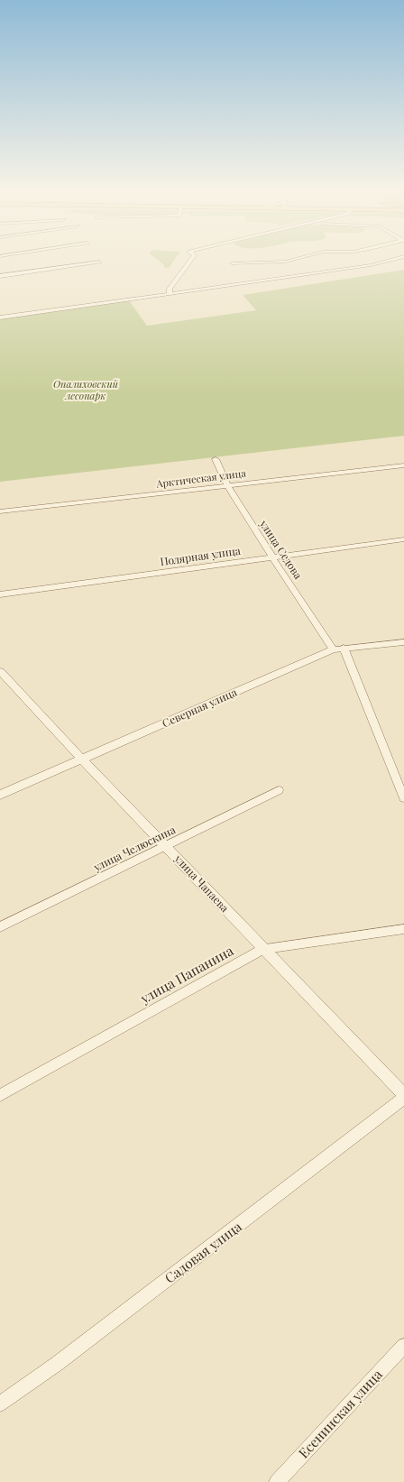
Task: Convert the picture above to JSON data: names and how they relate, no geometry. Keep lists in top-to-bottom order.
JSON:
{
  "streets": {
    "street": [
      "Арктическая улица",
      "улица Седова",
      "Полярная улица",
      "Северная улица",
      "улица Челюскина",
      "улица Чапаева",
      "улица Папанина",
      "Садовая улица",
      "Есенинская улица"
    ]
  },
  "crossings": [
    ["Арктическая улица", "улица Седова"],
    ["улица Седова", "Полярная улица"],
    ["улица Седова", "Северная улица"],
    ["Северная улица", "улица Чапаева"],
    ["улица Челюскина", "улица Чапаева"],
    ["улица Чапаева", "улица Папанина"],
    ["улица Чапаева", "Садовая улица"]
  ],
  "parks": ["Опалиховский лесопарк"]
}
